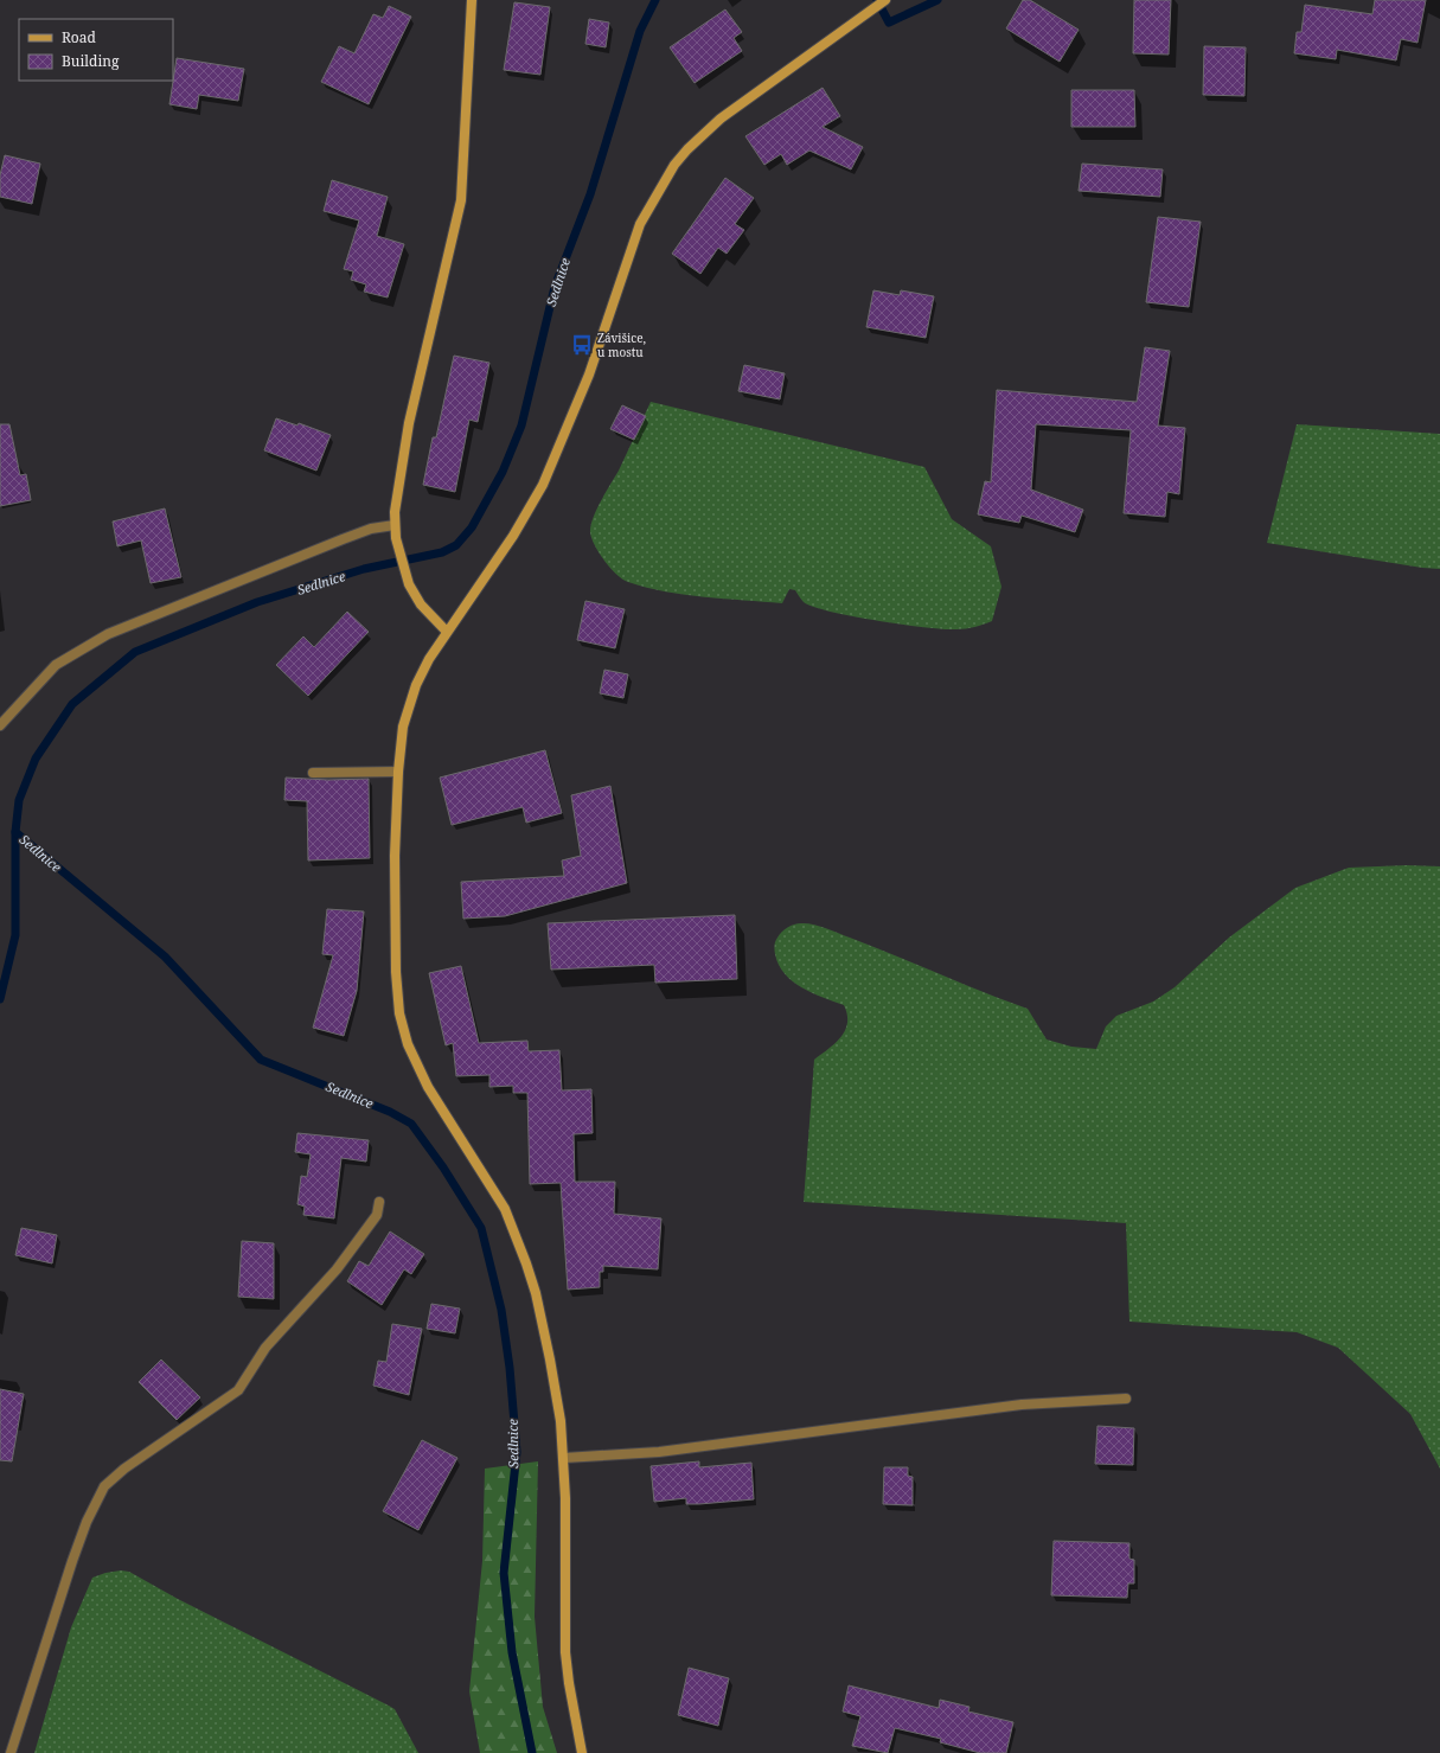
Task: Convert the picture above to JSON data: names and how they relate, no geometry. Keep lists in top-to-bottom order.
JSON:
{
  "water": ["Sedlnice"],
  "places": {
    "bus stop": ["Závišice, u mostu"]
  },
  "legend": ["Road", "Building"]
}
